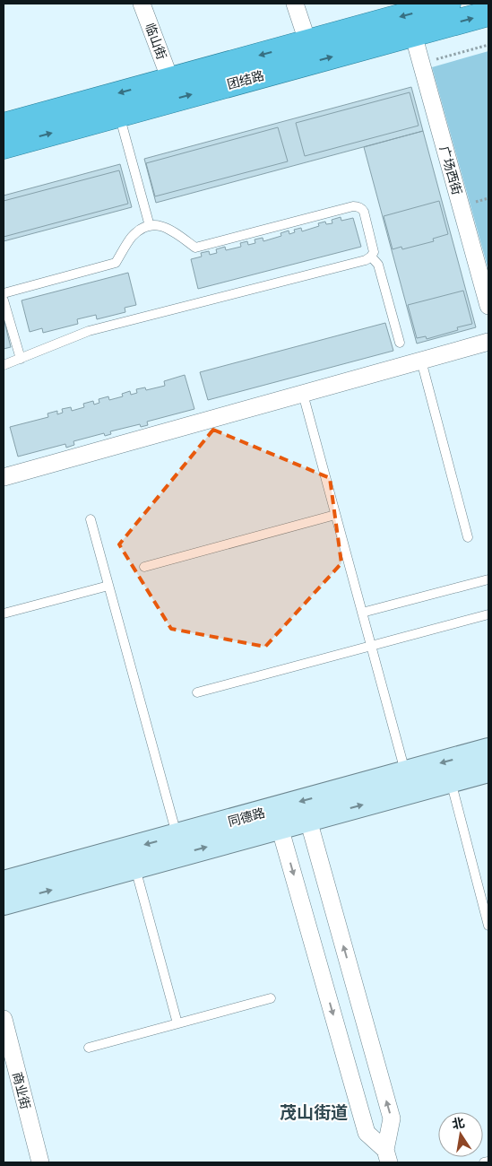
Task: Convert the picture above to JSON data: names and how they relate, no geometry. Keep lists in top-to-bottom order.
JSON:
{
  "streets": {
    "highway": ["团结路"],
    "main road": ["同德路"],
    "street": ["临山街", "广场西街", "商业街"]
  },
  "crossings": [
    ["临山街", "团结路"],
    ["团结路", "广场西街"]
  ],
  "districts": ["茂山街道"],
  "north": "top"
}
